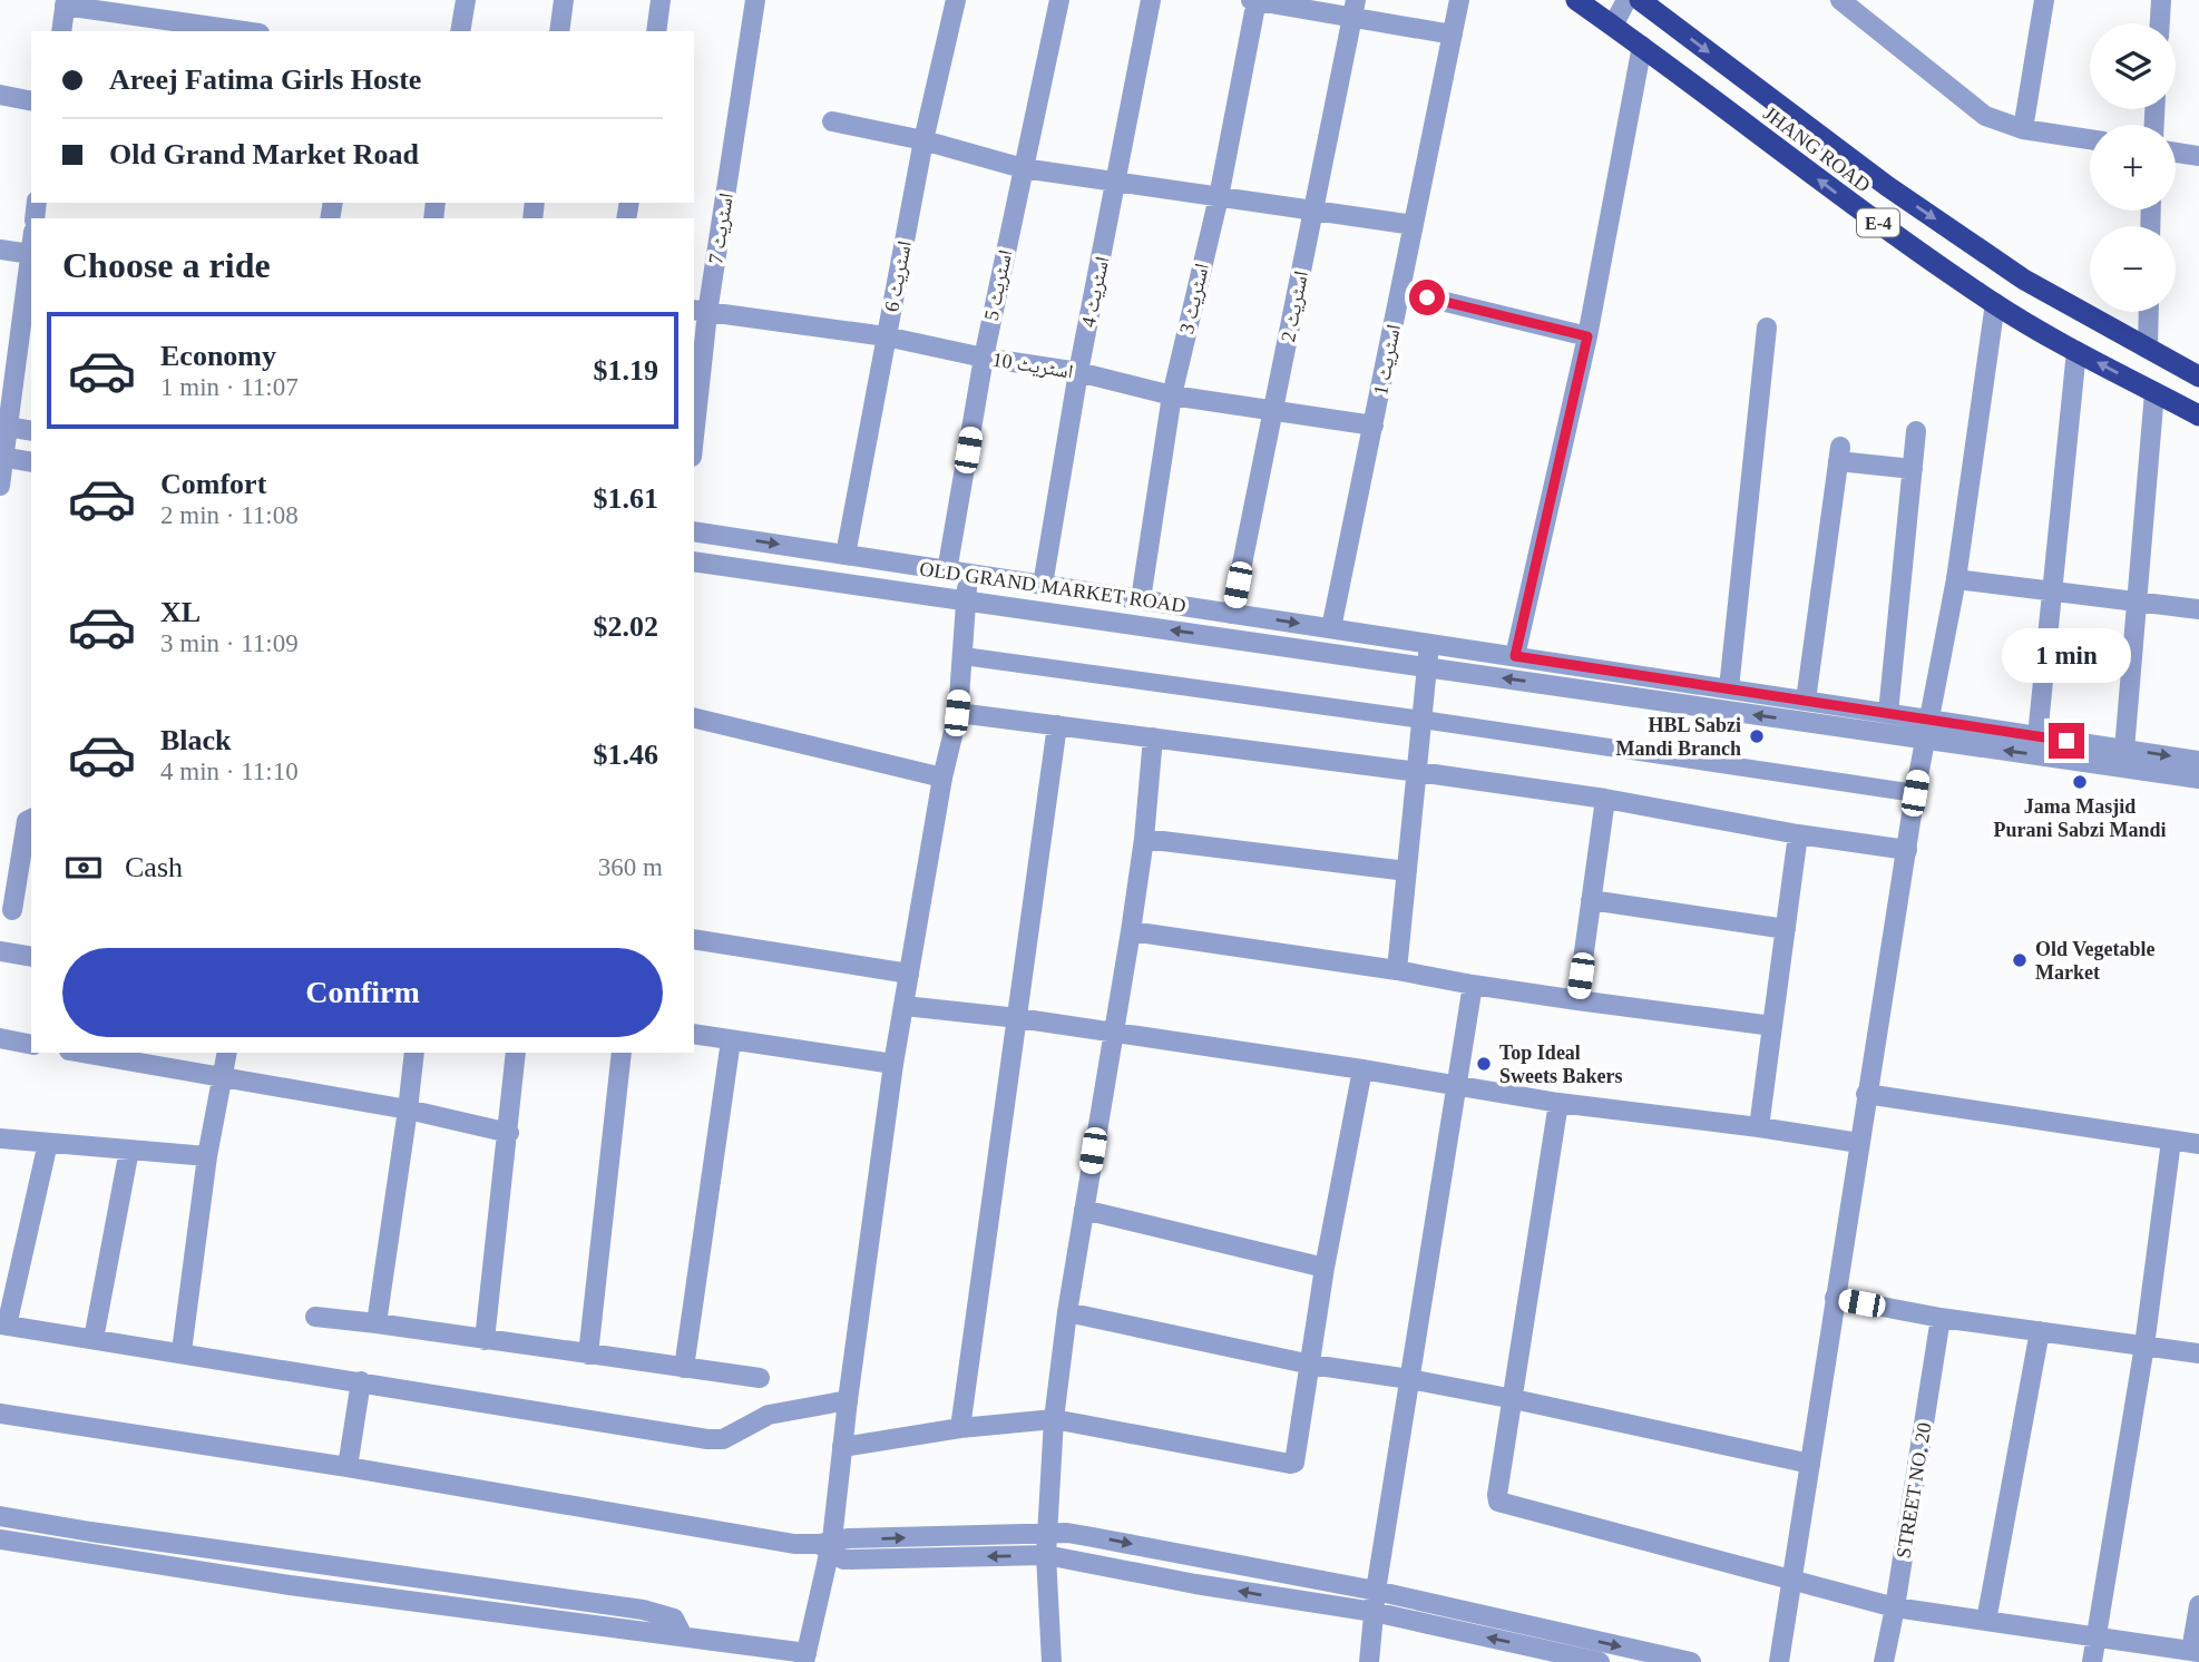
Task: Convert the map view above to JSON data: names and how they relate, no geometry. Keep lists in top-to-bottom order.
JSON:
{
  "streets": {
    "highway": ["JHANG ROAD", "E-4"],
    "street": [
      "اسٹریٹ 7",
      "اسٹریٹ 6",
      "اسٹریٹ 5",
      "اسٹریٹ 4",
      "اسٹریٹ 3",
      "اسٹریٹ 2",
      "اسٹریٹ 1",
      "اسٹریٹ 10",
      "OLD GRAND MARKET ROAD",
      "STREET NO. 20"
    ]
  },
  "crossings": [
    ["اسٹریٹ 7", "اسٹریٹ 10"],
    ["اسٹریٹ 6", "اسٹریٹ 10"],
    ["اسٹریٹ 6", "OLD GRAND MARKET ROAD"],
    ["اسٹریٹ 5", "اسٹریٹ 10"],
    ["اسٹریٹ 5", "OLD GRAND MARKET ROAD"],
    ["اسٹریٹ 4", "اسٹریٹ 10"],
    ["اسٹریٹ 4", "OLD GRAND MARKET ROAD"],
    ["اسٹریٹ 3", "اسٹریٹ 10"],
    ["اسٹریٹ 3", "OLD GRAND MARKET ROAD"],
    ["اسٹریٹ 2", "اسٹریٹ 10"],
    ["اسٹریٹ 2", "OLD GRAND MARKET ROAD"],
    ["اسٹریٹ 1", "اسٹریٹ 10"],
    ["اسٹریٹ 1", "OLD GRAND MARKET ROAD"]
  ],
  "places": [
    "HBL Sabzi Mandi Branch",
    "Jama Masjid Purani Sabzi Mandi",
    "Old Vegetable Market",
    "Top Ideal Sweets Bakers"
  ],
  "page": {
    "map_buttons": ["+", "−"],
    "banner": ["Areej Fatima Girls Hoste", "Old Grand Market Road"],
    "heading": "Choose a ride",
    "list": [
      {
        "name": "Economy",
        "note": "1 min · 11:07",
        "value": "$1.19"
      },
      {
        "name": "Comfort",
        "note": "2 min · 11:08",
        "value": "$1.61"
      },
      {
        "name": "XL",
        "note": "3 min · 11:09",
        "value": "$2.02"
      },
      {
        "name": "Black",
        "note": "4 min · 11:10",
        "value": "$1.46"
      }
    ],
    "bubble": "1 min",
    "pay": ["Cash", "360 m"],
    "buttons": "Confirm"
  }
}
